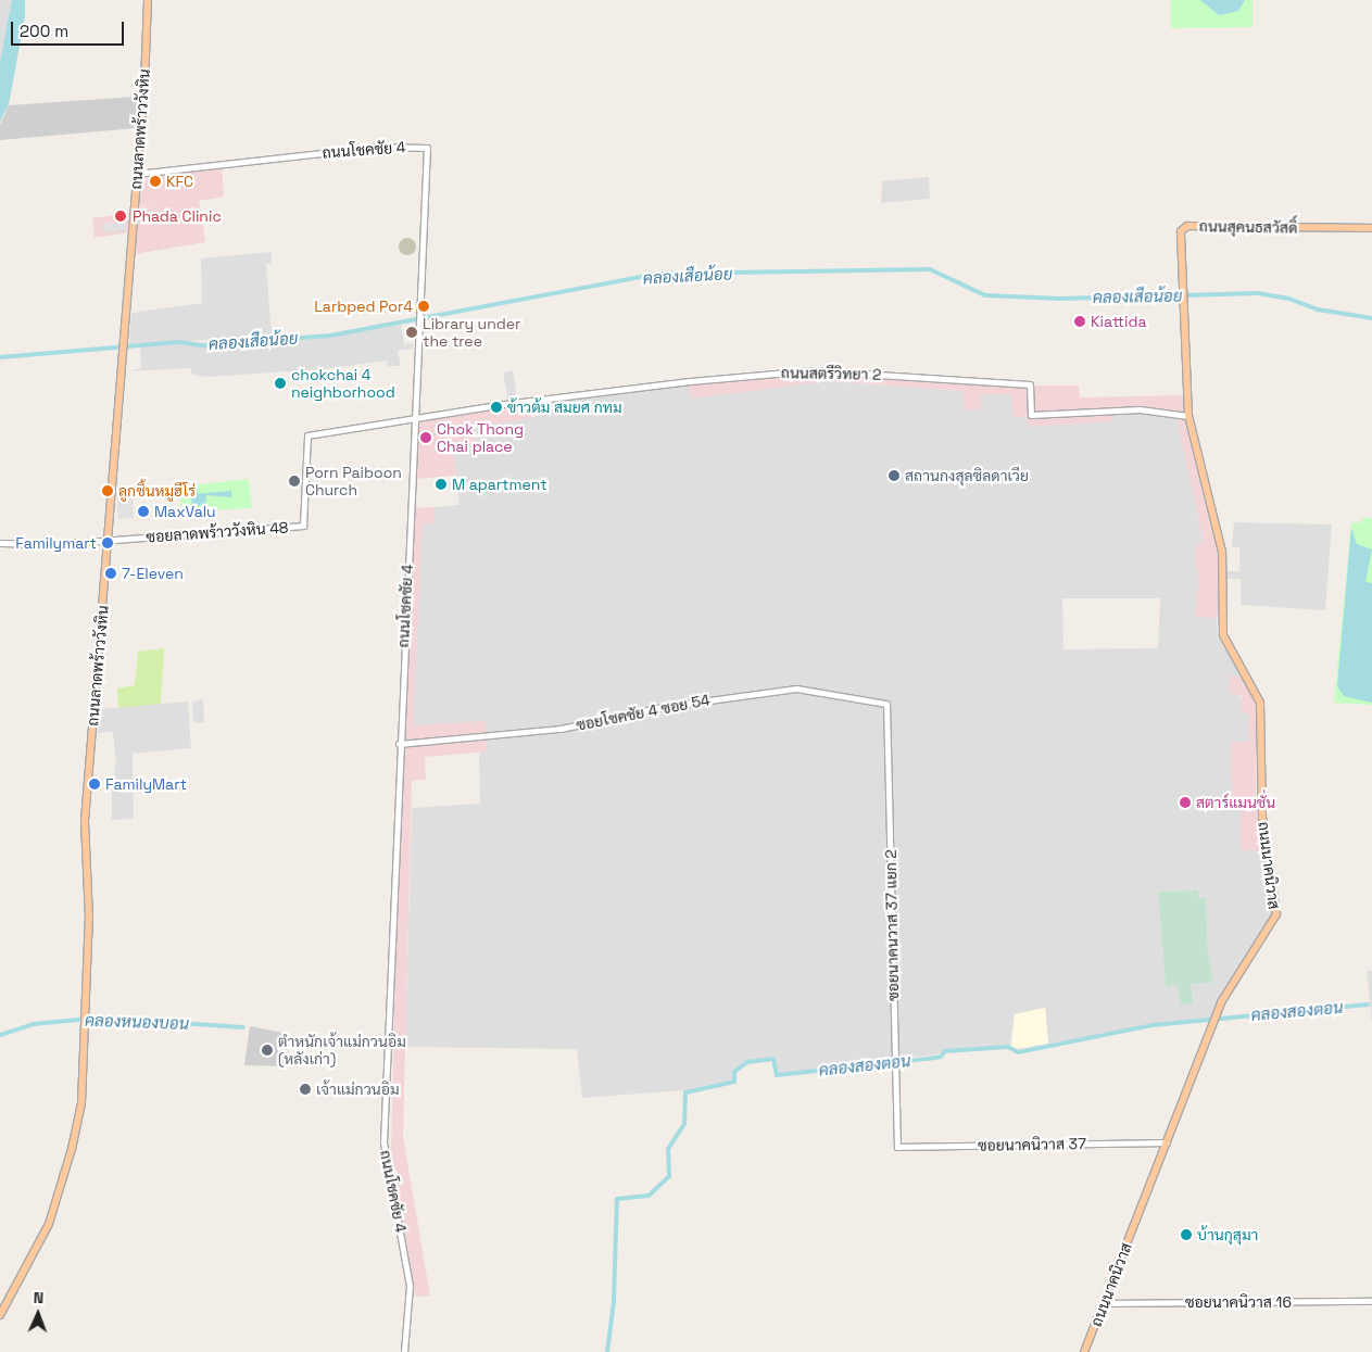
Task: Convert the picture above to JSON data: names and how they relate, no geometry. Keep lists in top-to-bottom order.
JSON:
{
  "streets": {
    "main road": ["ถนนลาดพร้าววังหิน", "ถนนสุคนธสวัสดิ์", "ถนนนาคนิวาส"],
    "street": [
      "ถนนโชคชัย 4",
      "ถนนสตรีวิทยา 2",
      "ซอยลาดพร้าววังหิน 48",
      "ซอยโชคชัย 4 ซอย 54",
      "ซอยนาคนวาส 37 แยก 2",
      "ซอยนาคนิวาส 37",
      "ซอยนาคนิวาส 16"
    ]
  },
  "crossings": [
    ["ถนนลาดพร้าววังหิน", "ถนนโชคชัย 4"],
    ["ถนนลาดพร้าววังหิน", "ซอยลาดพร้าววังหิน 48"],
    ["ถนนโชคชัย 4", "ถนนสตรีวิทยา 2"],
    ["ถนนโชคชัย 4", "ซอยลาดพร้าววังหิน 48"],
    ["ถนนโชคชัย 4", "ซอยโชคชัย 4 ซอย 54"],
    ["ถนนสุคนธสวัสดิ์", "ถนนสตรีวิทยา 2"],
    ["ถนนสุคนธสวัสดิ์", "ถนนนาคนิวาส"],
    ["ถนนสตรีวิทยา 2", "ซอยลาดพร้าววังหิน 48"],
    ["ถนนสตรีวิทยา 2", "ถนนนาคนิวาส"],
    ["ซอยโชคชัย 4 ซอย 54", "ซอยนาคนวาส 37 แยก 2"],
    ["ถนนนาคนิวาส", "ซอยนาคนิวาส 37"],
    ["ถนนนาคนิวาส", "ซอยนาคนิวาส 16"],
    ["ซอยนาคนวาส 37 แยก 2", "ซอยนาคนิวาส 37"]
  ],
  "water": ["คลองเสือน้อย", "คลองสองตอน", "คลองหนองบอน"],
  "places": [
    "KFC",
    "Phada Clinic",
    "Larbped Por4",
    "Kiattida",
    "Library under the tree",
    "chokchai 4 neighborhood",
    "ข้าวต้ม สมยศ กทม",
    "Chok Thong Chai place",
    "สถานกงสุลซิลดาเวีย",
    "Porn Paiboon Church",
    "M apartment",
    "ลูกชิ้นหมูฮีโร่",
    "MaxValu",
    "Familymart",
    "7-Eleven",
    "FamilyMart",
    "สตาร์แมนชั่น",
    "ตำหนักเจ้าแม่กวนอิม (หลังเก่า)",
    "เจ้าแม่กวนอิม",
    "บ้านกุสุมา"
  ],
  "scale_bar": "200 m",
  "north": "top"
}
